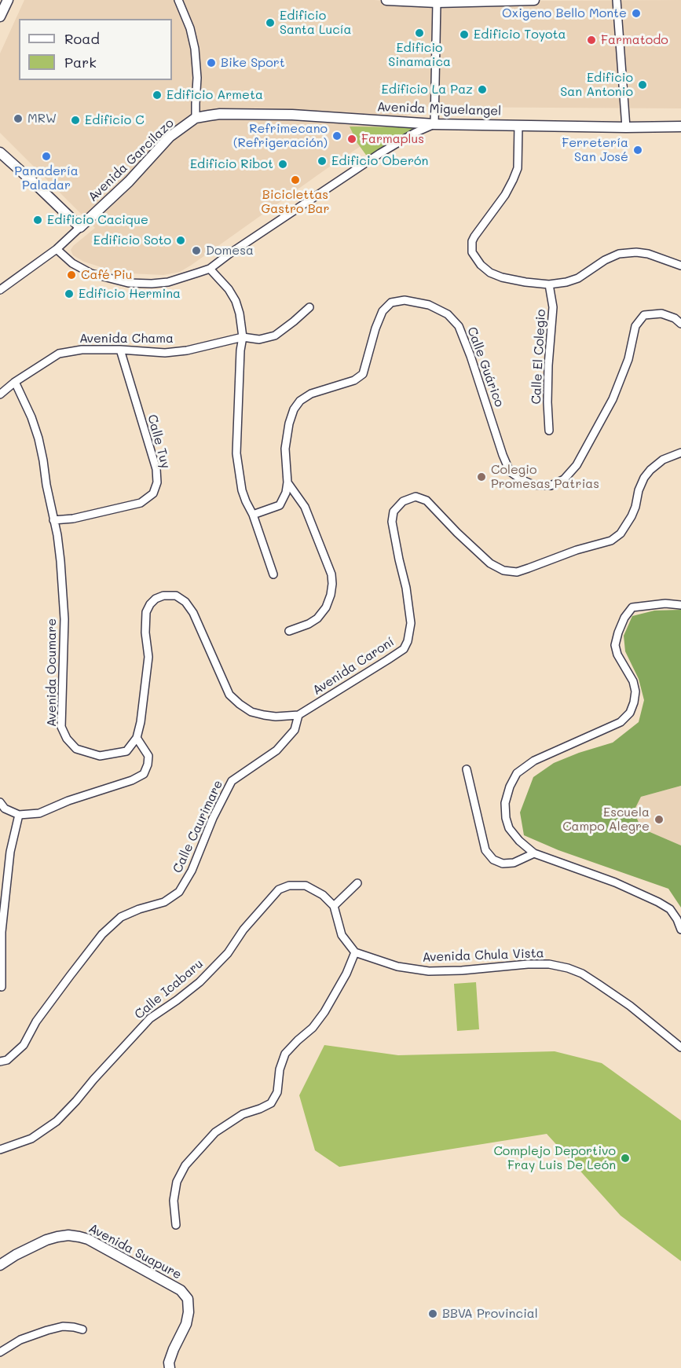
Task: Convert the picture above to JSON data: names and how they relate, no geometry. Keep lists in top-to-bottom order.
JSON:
{
  "streets": {
    "street": [
      "Avenida Miguelangel",
      "Avenida Garcilazo",
      "Avenida Chama",
      "Calle El Colegio",
      "Calle Guárico",
      "Calle Tuy",
      "Avenida Caroní",
      "Avenida Ocumare",
      "Calle Caurimare",
      "Avenida Chula Vista",
      "Calle Icabaru",
      "Avenida Suapure"
    ]
  },
  "crossings": [
    ["Avenida Miguelangel", "Avenida Garcilazo"],
    ["Avenida Chama", "Calle Tuy"],
    ["Avenida Chama", "Avenida Ocumare"],
    ["Calle Tuy", "Avenida Ocumare"],
    ["Avenida Caroní", "Avenida Ocumare"],
    ["Avenida Caroní", "Calle Caurimare"]
  ],
  "places": [
    "Oxigeno Bello Monte",
    "Edificio Santa Lucía",
    "Edificio Sinamaica",
    "Edificio Toyota",
    "Farmatodo",
    "Bike Sport",
    "Edificio San Antonio",
    "Edificio La Paz",
    "Edificio Armeta",
    "MRW",
    "Edificio C",
    "Refrimecano (Refrigeración)",
    "Farmaplus",
    "Ferretería San José",
    "Panadería Paladar",
    "Edificio Oberón",
    "Edificio Ribot",
    "Biciclettas Gastro Bar",
    "Edificio Cacique",
    "Edificio Soto",
    "Domesa",
    "Café Piu",
    "Edificio Hermina",
    "Colegio Promesas Patrias",
    "Escuela Campo Alegre",
    "Complejo Deportivo Fray Luis De León",
    "BBVA Provincial"
  ],
  "legend": ["Road", "Park"]
}
